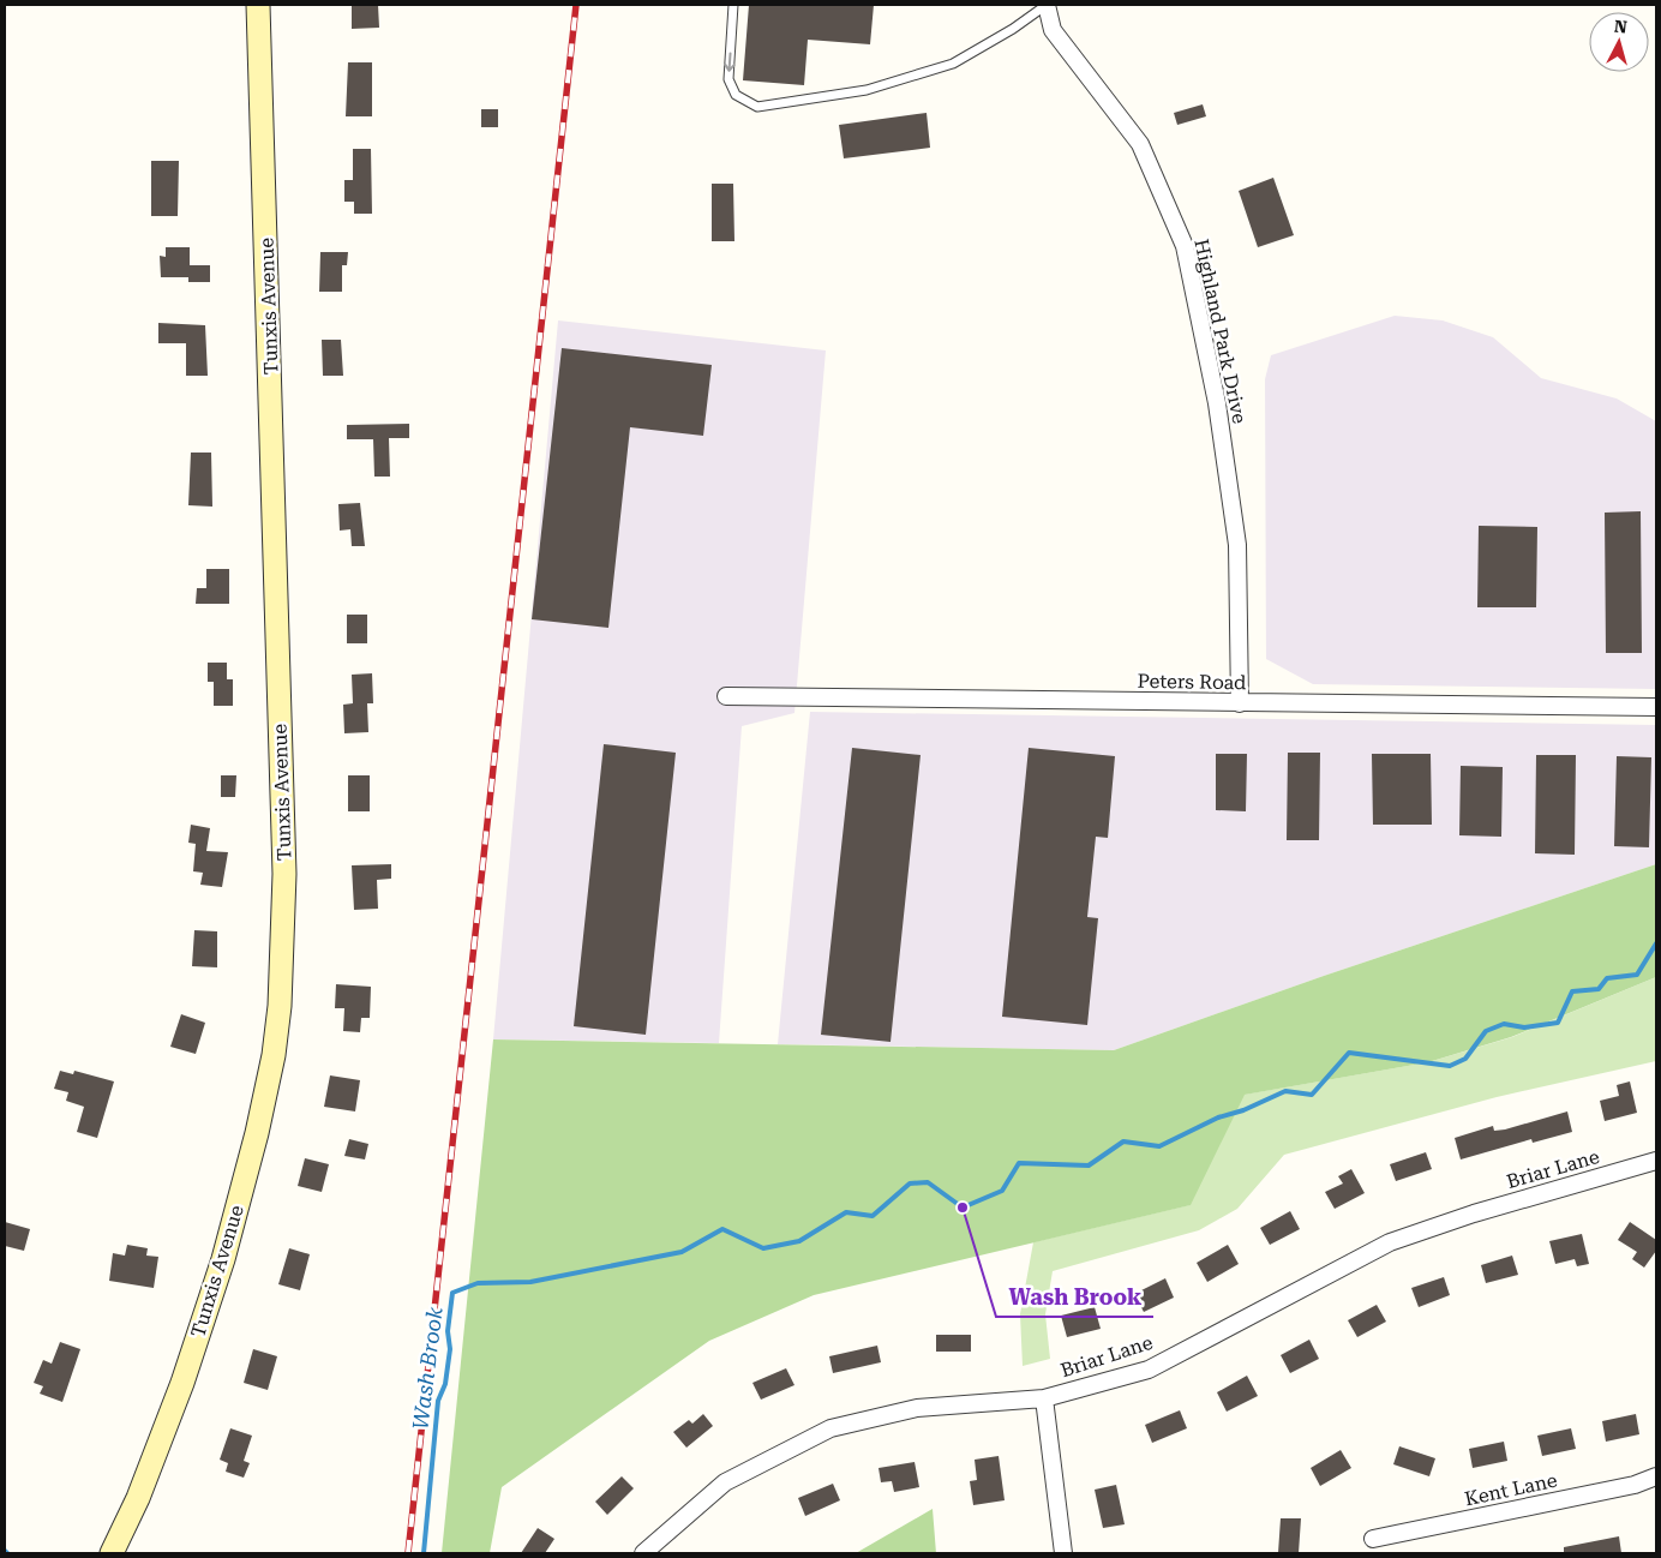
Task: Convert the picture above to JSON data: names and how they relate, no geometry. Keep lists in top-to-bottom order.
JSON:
{
  "streets": {
    "main road": ["Tunxis Avenue"],
    "street": [
      "Highland Park Drive",
      "Peters Road",
      "Briar Lane",
      "Kent Lane"
    ]
  },
  "crossings": [
    ["Highland Park Drive", "Peters Road"]
  ],
  "water": ["Wash Brook"],
  "places": ["Wash Brook"],
  "north": "top"
}
